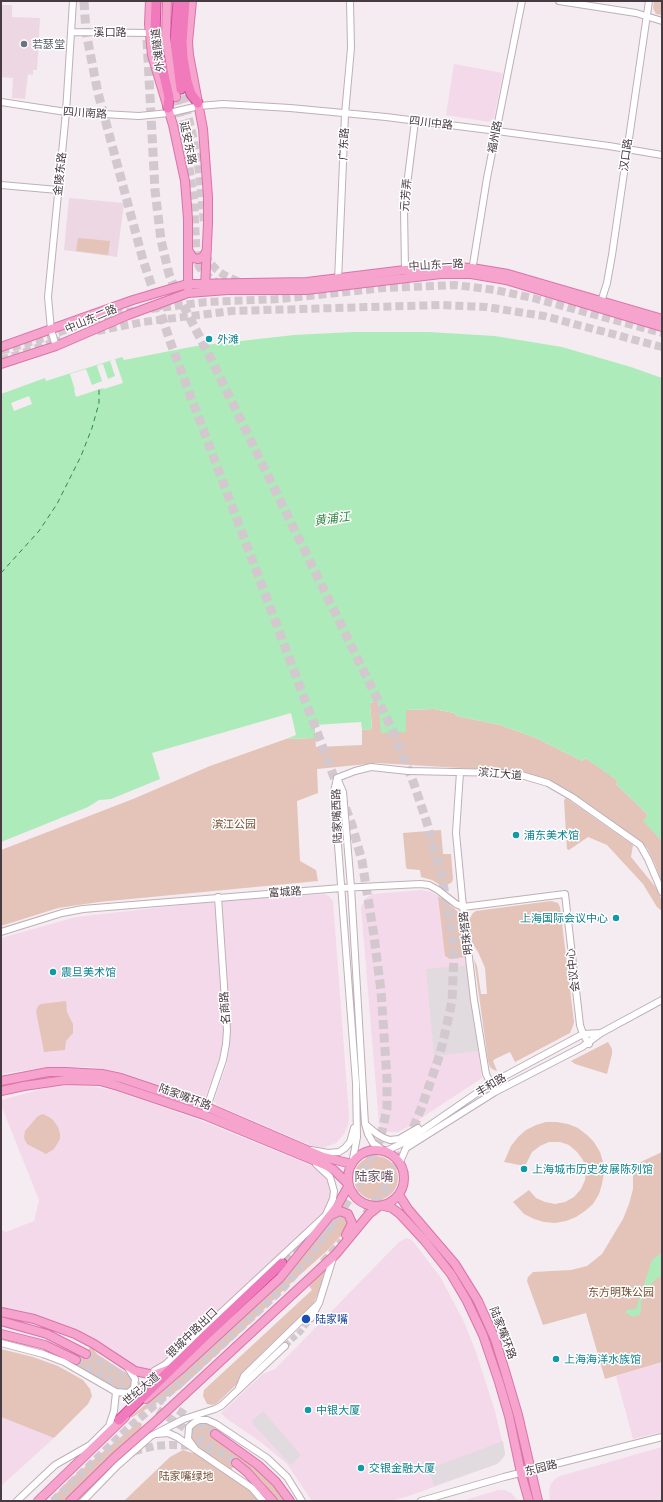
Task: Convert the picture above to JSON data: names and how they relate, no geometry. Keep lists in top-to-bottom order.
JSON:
{
  "streets": {
    "highway": ["银城中路出口"],
    "main road": [
      "外滩隧道",
      "延安东路",
      "中山东一路",
      "中山东二路",
      "陆家嘴环路",
      "世纪大道"
    ],
    "street": [
      "溪口路",
      "四川南路",
      "四川中路",
      "福州路",
      "广东路",
      "汉口路",
      "金陵东路",
      "元芳弄",
      "滨江大道",
      "陆家嘴西路",
      "富城路",
      "明珠塔路",
      "会议中心",
      "名商路",
      "丰和路",
      "东园路"
    ]
  },
  "crossings": [
    ["溪口路", "金陵东路"],
    ["四川南路", "四川中路"],
    ["四川南路", "延安东路"],
    ["四川南路", "金陵东路"],
    ["四川中路", "福州路"],
    ["四川中路", "延安东路"],
    ["四川中路", "广东路"],
    ["四川中路", "汉口路"],
    ["四川中路", "元芳弄"],
    ["福州路", "中山东一路"],
    ["延安东路", "中山东一路"],
    ["延安东路", "中山东二路"],
    ["广东路", "中山东一路"],
    ["汉口路", "中山东一路"],
    ["金陵东路", "中山东二路"],
    ["元芳弄", "中山东一路"],
    ["中山东一路", "中山东二路"],
    ["滨江大道", "陆家嘴西路"],
    ["滨江大道", "明珠塔路"],
    ["陆家嘴西路", "富城路"],
    ["陆家嘴西路", "丰和路"],
    ["陆家嘴西路", "陆家嘴环路"],
    ["陆家嘴西路", "世纪大道"],
    ["富城路", "明珠塔路"],
    ["富城路", "会议中心"],
    ["富城路", "名商路"],
    ["明珠塔路", "会议中心"],
    ["明珠塔路", "丰和路"],
    ["会议中心", "丰和路"],
    ["名商路", "陆家嘴环路"],
    ["丰和路", "陆家嘴环路"],
    ["丰和路", "世纪大道"],
    ["陆家嘴环路", "世纪大道"],
    ["陆家嘴环路", "东园路"],
    ["银城中路出口", "世纪大道"]
  ],
  "districts": ["陆家嘴"],
  "water": ["黄浦江"],
  "parks": ["滨江公园", "东方明珠公园", "陆家嘴绿地"],
  "places": [
    "若瑟堂",
    "外滩",
    "浦东美术馆",
    "上海国际会议中心",
    "震旦美术馆",
    "上海城市历史发展陈列馆",
    "陆家嘴",
    "上海海洋水族馆",
    "中银大厦",
    "交银金融大厦"
  ]
}
